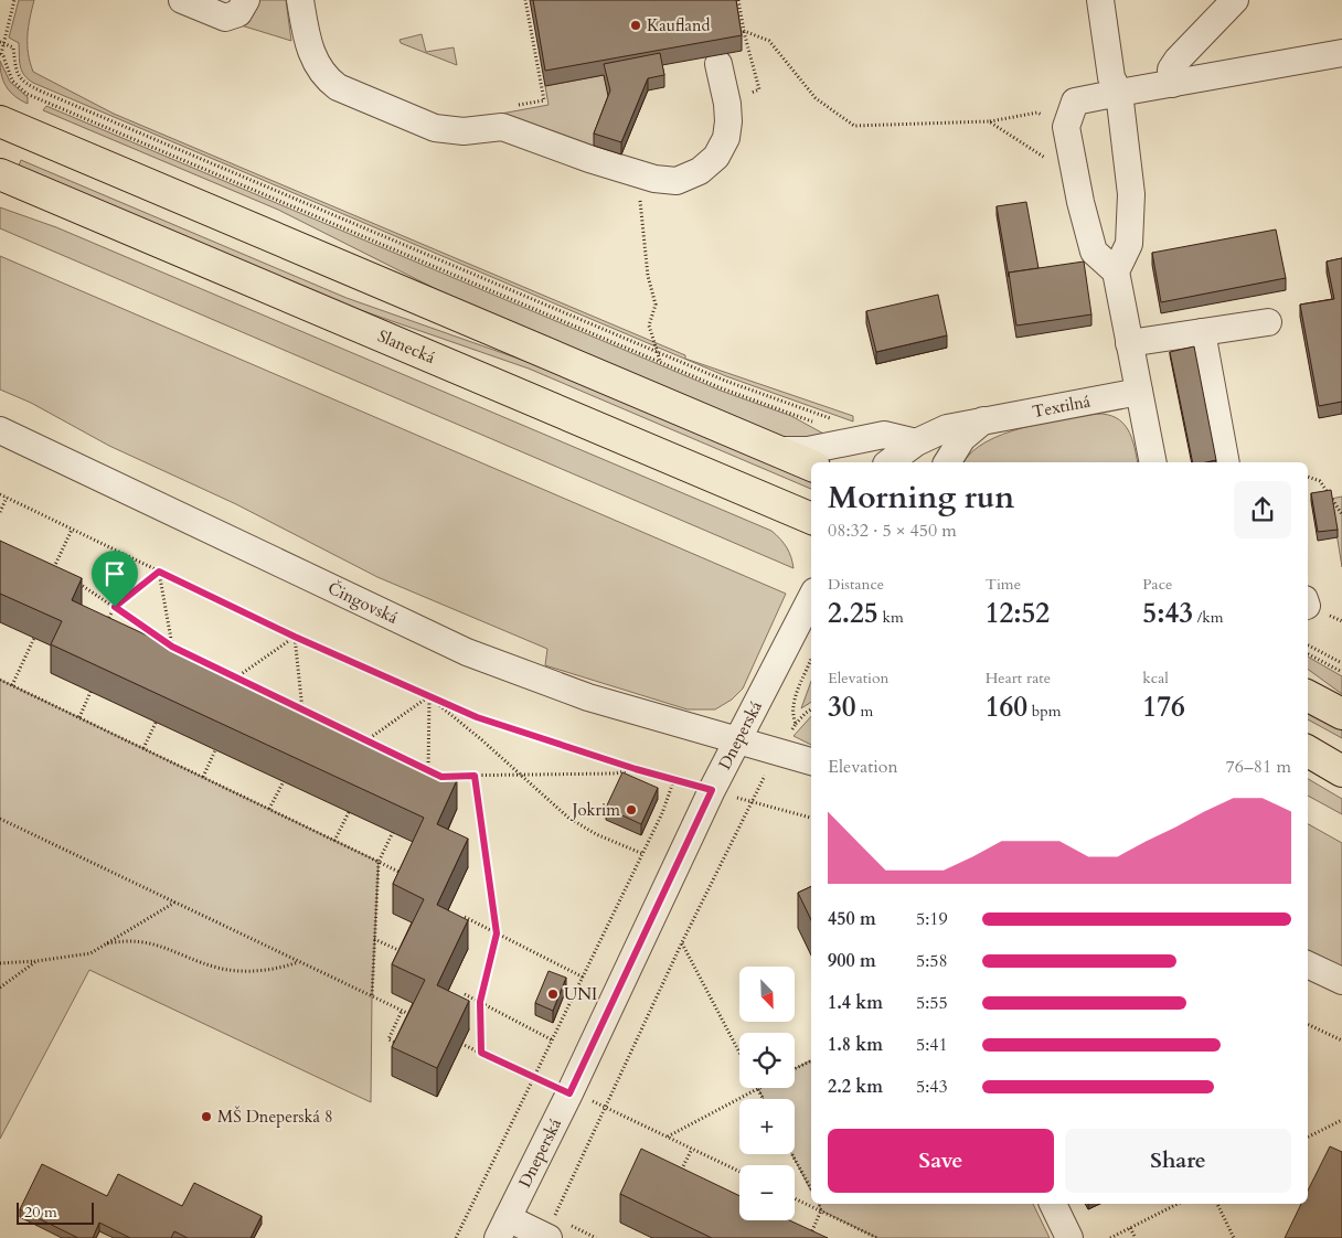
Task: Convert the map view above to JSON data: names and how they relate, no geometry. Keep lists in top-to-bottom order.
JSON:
{
  "streets": {
    "main road": ["Slanecká"],
    "street": ["Textilná", "Čingovská", "Dneperská"]
  },
  "crossings": [
    ["Čingovská", "Dneperská"]
  ],
  "places": [
    "Kaufland",
    "Jokrim",
    "UNI",
    "MŠ Dneperská 8"
  ],
  "scale_bar": "20 m",
  "north": "bottom right",
  "page": {
    "heading": ["Morning run", "08:32 · 5 × 450 m"],
    "stats": [
      ["Distance", "2.25 km"],
      ["Time", "12:52"],
      ["Pace", "5:43 /km"],
      ["Elevation", "30 m"],
      ["Heart rate", "160 bpm"],
      ["kcal", "176"]
    ],
    "chart": ["Elevation", "76–81 m"],
    "list": [
      {
        "name": "450 m",
        "note": "5:19"
      },
      {
        "name": "900 m",
        "note": "5:58"
      },
      {
        "name": "1.4 km",
        "note": "5:55"
      },
      {
        "name": "1.8 km",
        "note": "5:41"
      },
      {
        "name": "2.2 km",
        "note": "5:43"
      }
    ],
    "map_buttons": ["+", "−"],
    "buttons": ["Save", "Share"],
    "scale": "20 m"
  }
}
